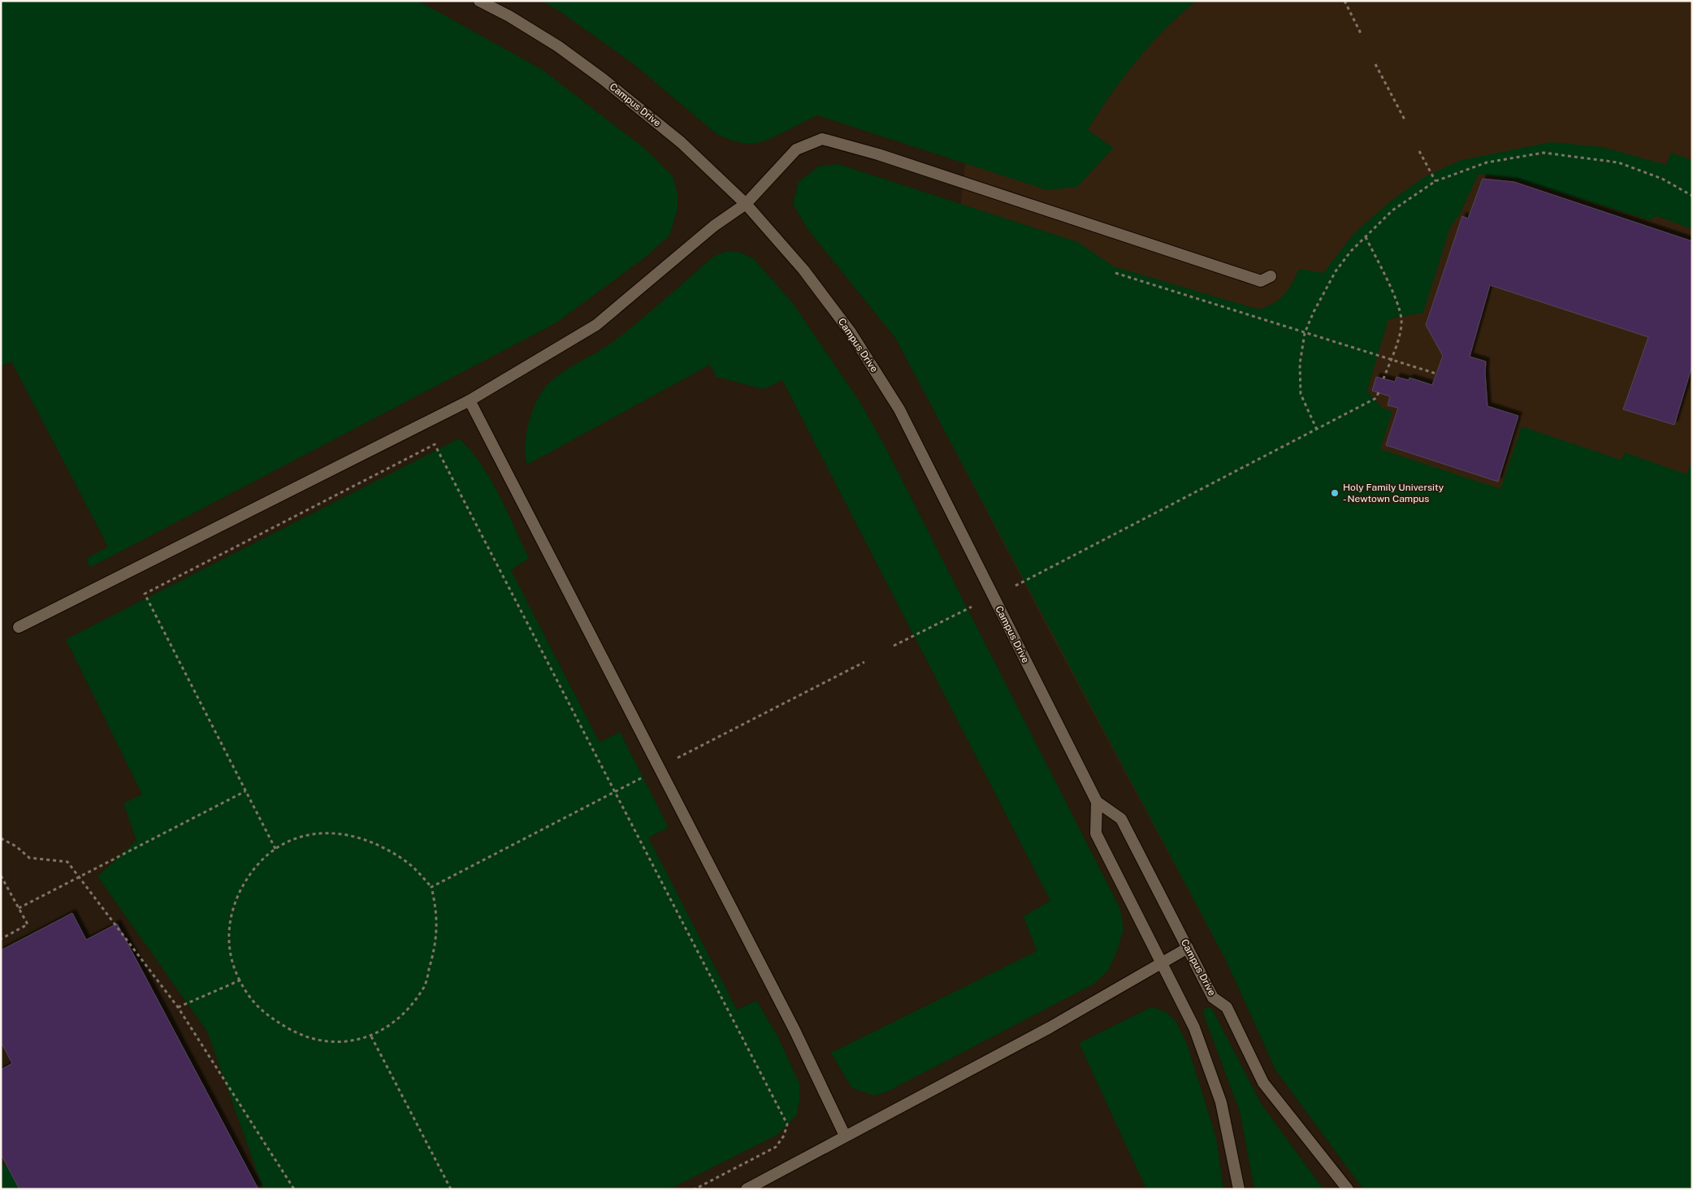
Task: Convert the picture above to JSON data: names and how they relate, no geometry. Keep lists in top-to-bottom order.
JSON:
{
  "streets": {
    "street": ["Campus Drive"]
  },
  "places": ["Holy Family University - Newtown Campus"]
}
